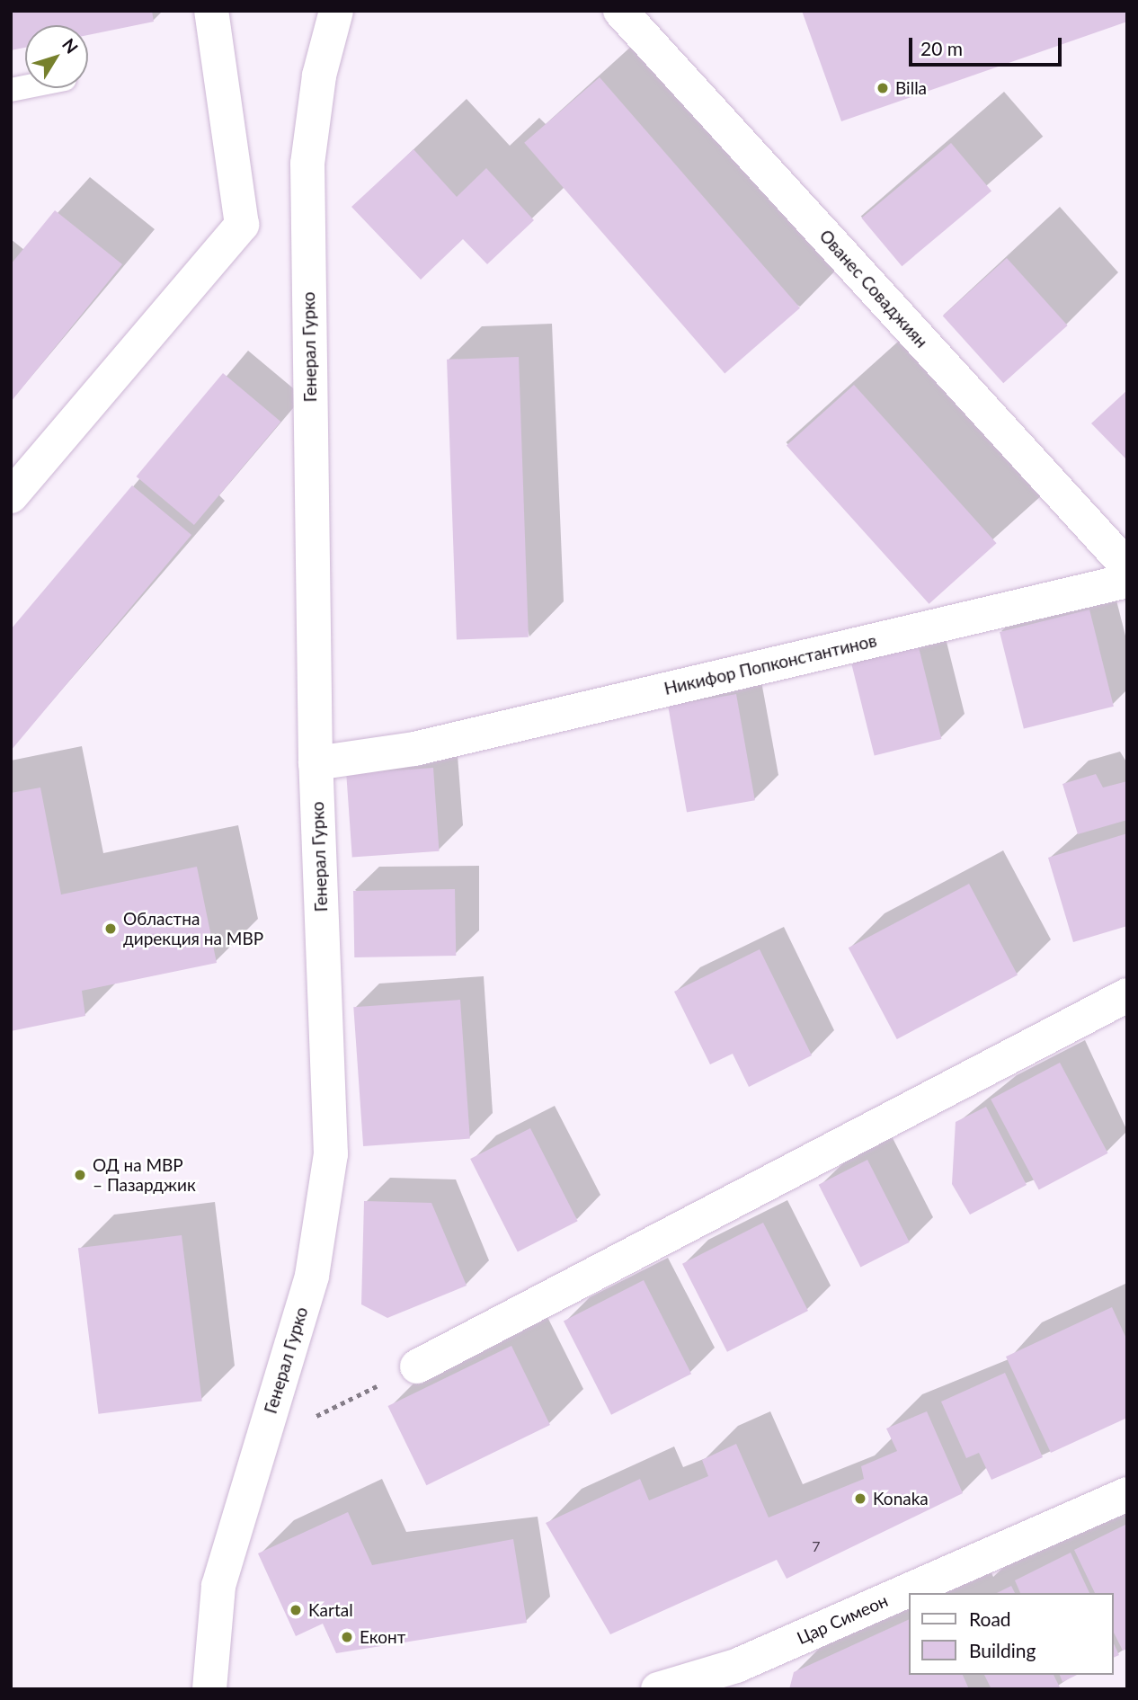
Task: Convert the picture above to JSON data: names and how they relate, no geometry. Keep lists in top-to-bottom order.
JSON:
{
  "streets": {
    "street": [
      "Ованес Соваджиян",
      "Генерал Гурко",
      "Никифор Попконстантинов",
      "Цар Симеон"
    ]
  },
  "crossings": [
    ["Генерал Гурко", "Никифор Попконстантинов"]
  ],
  "places": [
    "Billa",
    "Областна дирекция на МВР",
    "ОД на МВР – Пазарджик",
    "Konaka",
    "Kartal",
    "Еконт"
  ],
  "house_numbers": ["7"],
  "legend": ["Road", "Building"],
  "scale_bar": "20 m",
  "north": "top right"
}
